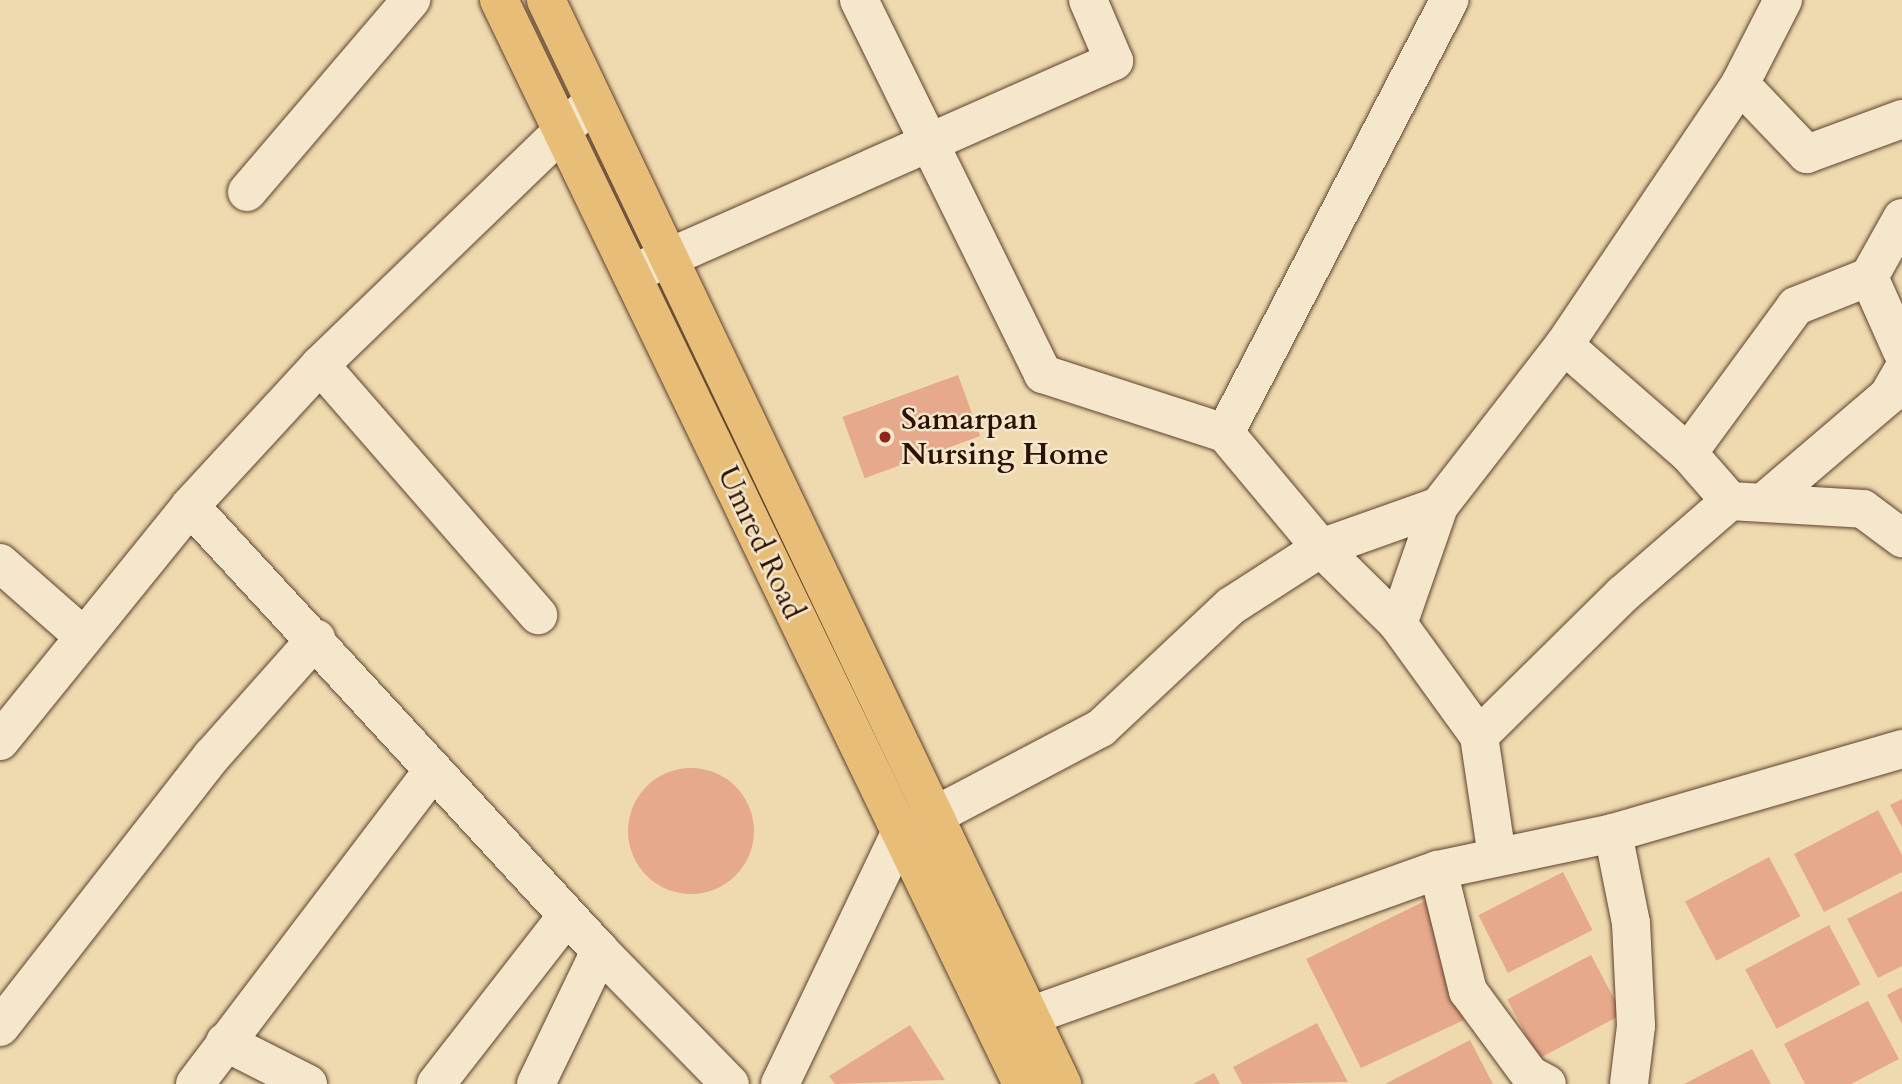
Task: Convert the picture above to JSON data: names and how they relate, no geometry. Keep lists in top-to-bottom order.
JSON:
{
  "streets": {
    "main road": ["Umred Road"]
  },
  "places": ["Samarpan Nursing Home"]
}
